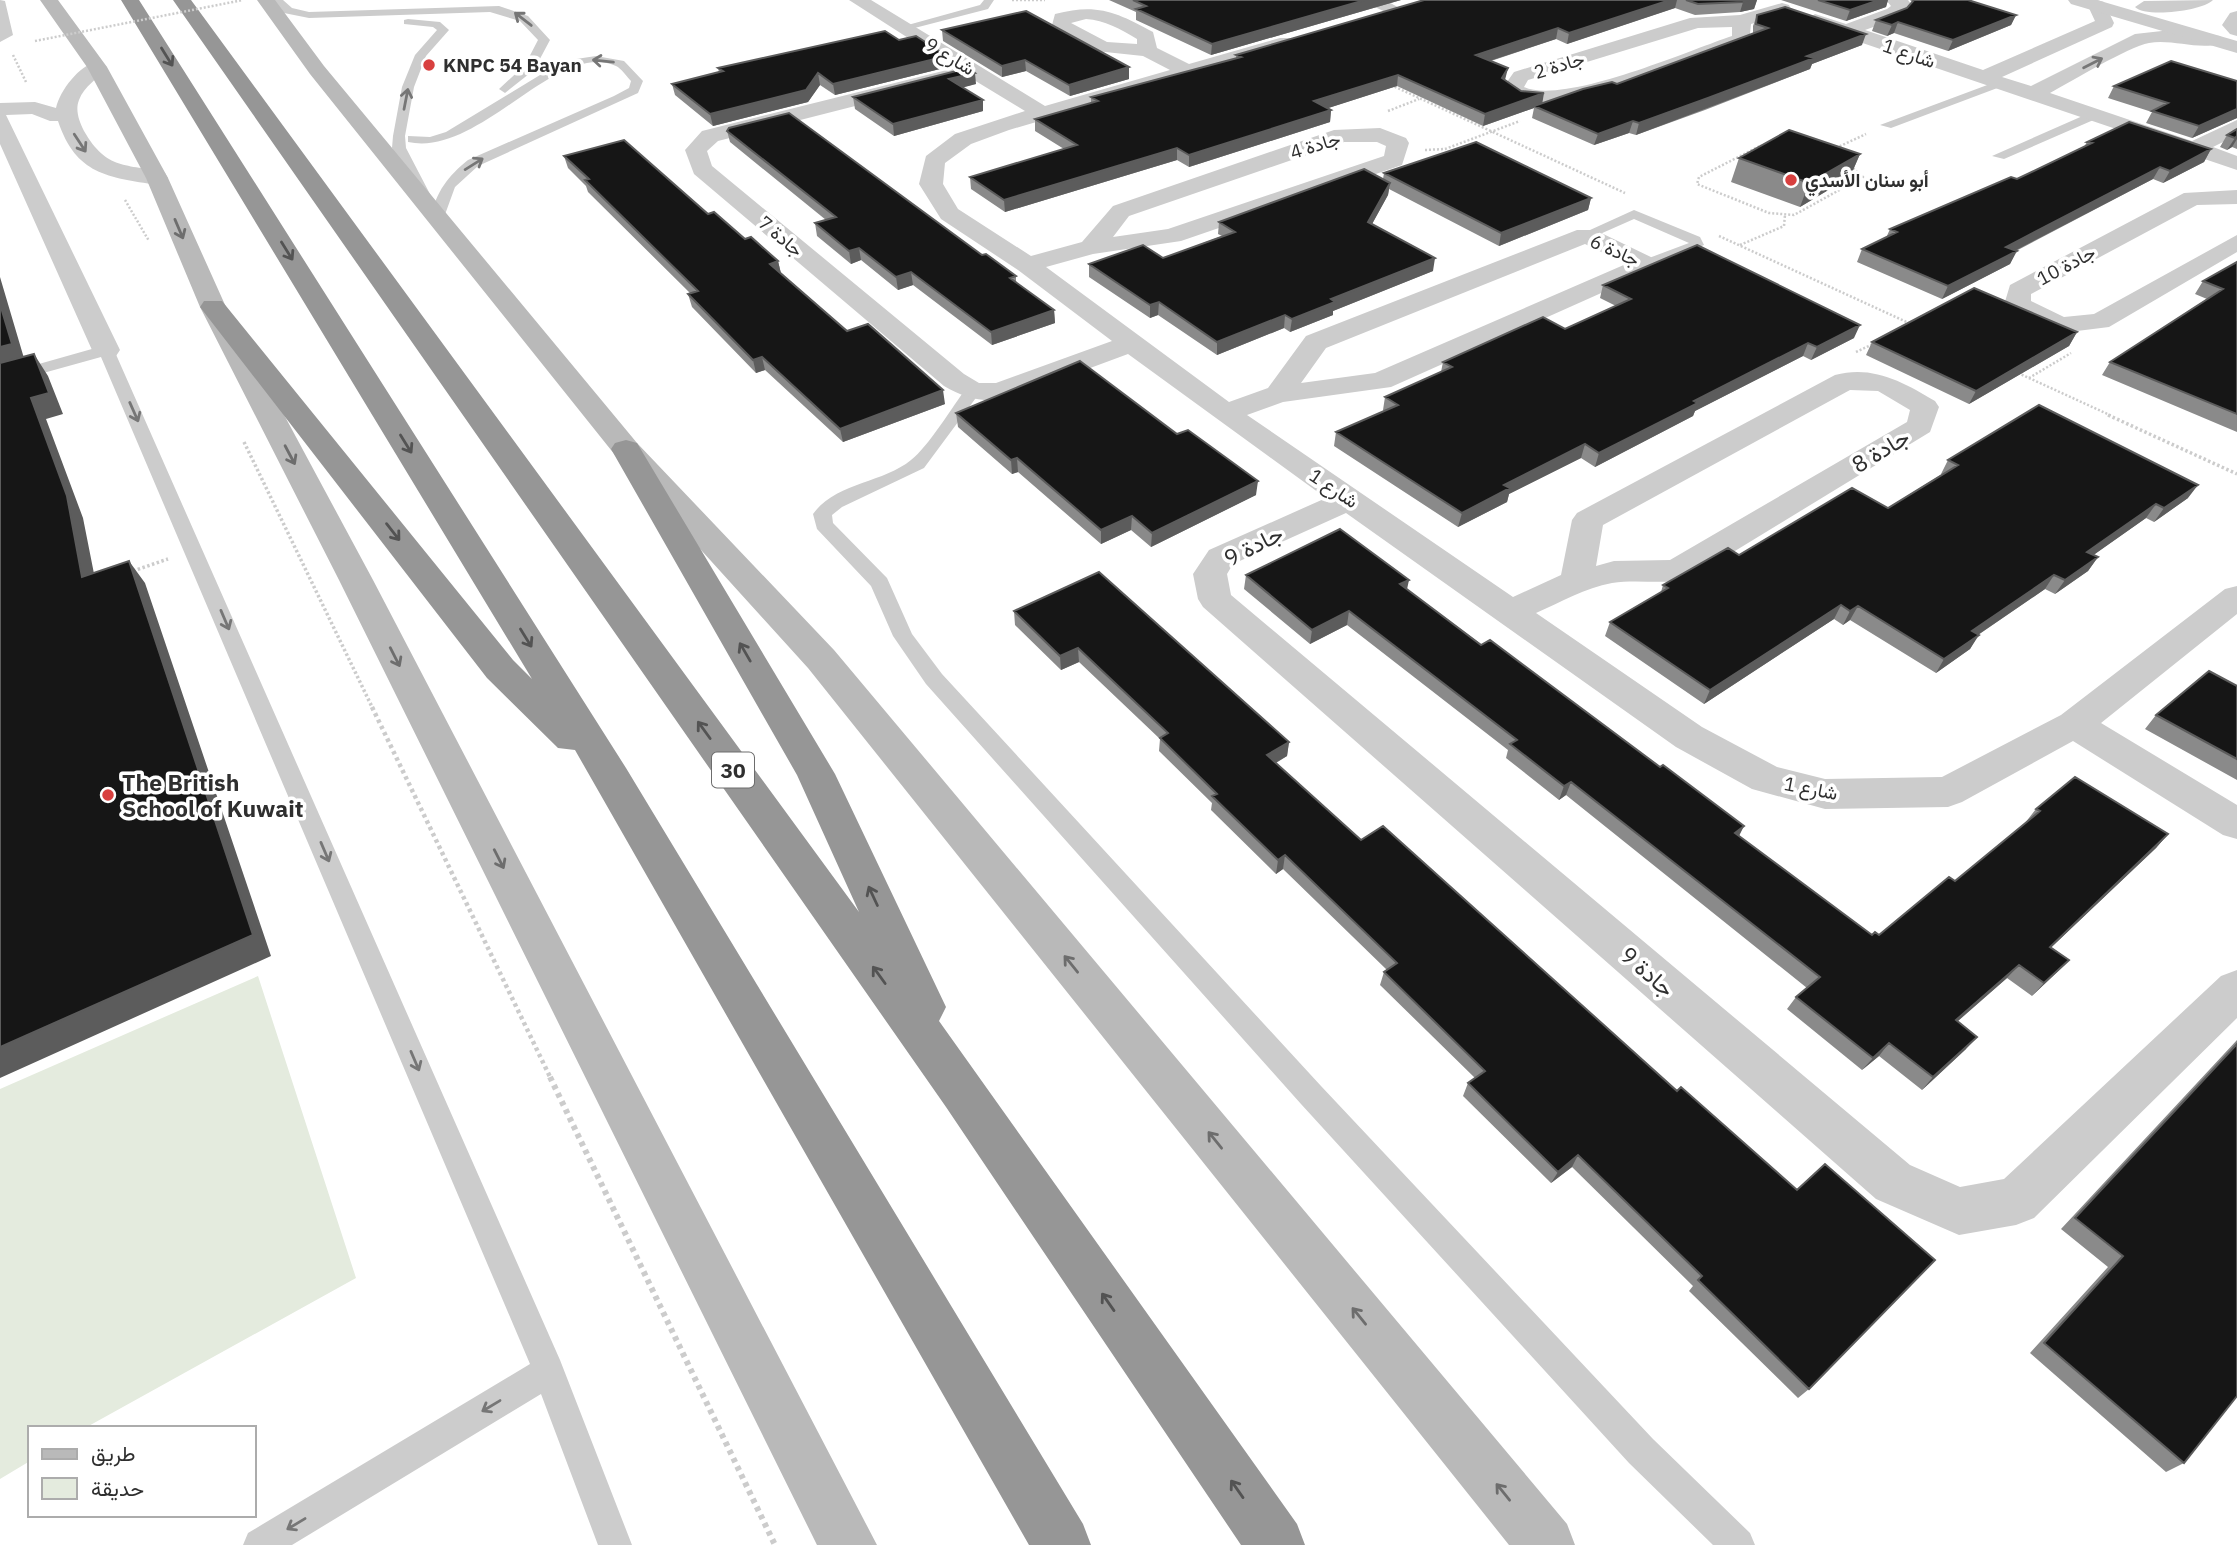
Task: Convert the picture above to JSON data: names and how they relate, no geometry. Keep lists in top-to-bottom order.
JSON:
{
  "streets": {
    "highway": ["30"],
    "street": [
      "شارع 1",
      "شارع 9",
      "جادة 2",
      "جادة 4",
      "جادة 7",
      "جادة 6",
      "جادة 10",
      "جادة 8",
      "جادة 9"
    ]
  },
  "crossings": [
    ["شارع 1", "شارع 9"],
    ["شارع 1", "جادة 2"],
    ["شارع 1", "جادة 4"],
    ["شارع 1", "جادة 6"],
    ["شارع 1", "جادة 8"],
    ["شارع 1", "جادة 9"],
    ["شارع 9", "جادة 7"]
  ],
  "places": ["KNPC 54 Bayan", "أبو سنان الأسدي", "The British School of Kuwait"],
  "legend": ["طريق", "حديقة"]
}
